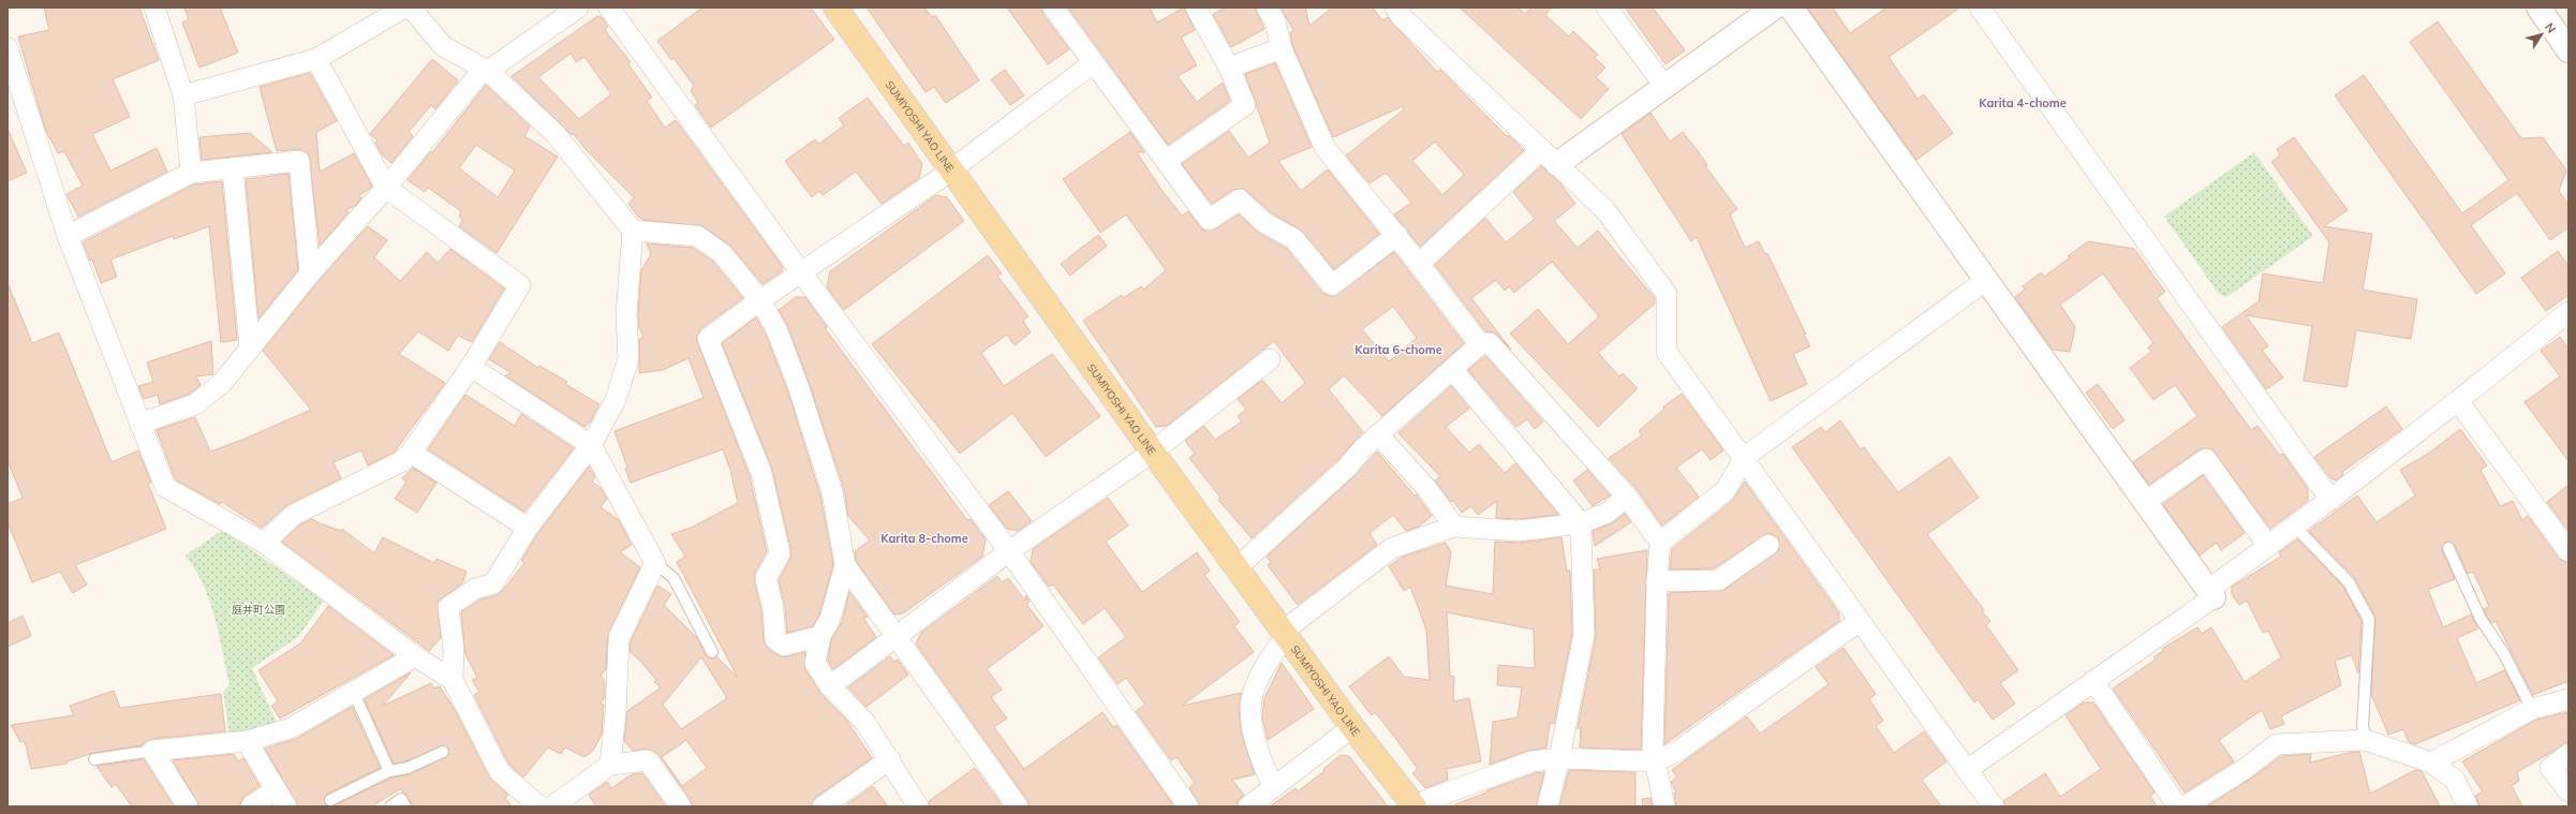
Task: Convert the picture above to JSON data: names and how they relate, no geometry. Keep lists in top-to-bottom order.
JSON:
{
  "streets": {
    "main road": ["SUMIYOSHI YAO LINE"]
  },
  "districts": ["Karita 4-chome", "Karita 6-chome", "Karita 8-chome"],
  "parks": ["庭井町公園"],
  "north": "top right"
}
